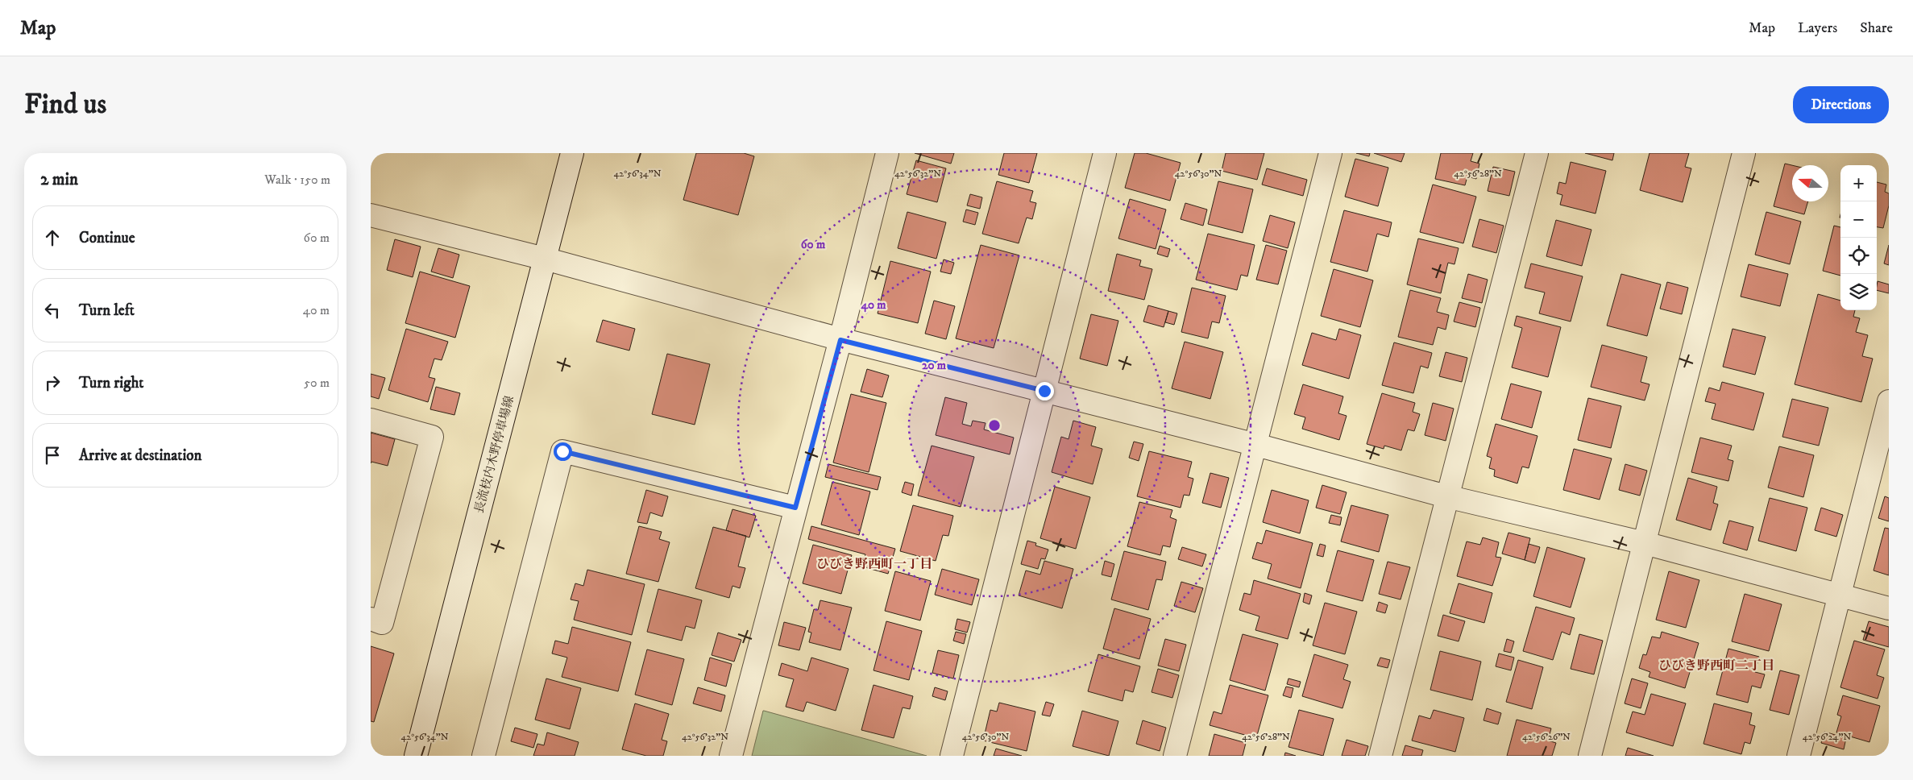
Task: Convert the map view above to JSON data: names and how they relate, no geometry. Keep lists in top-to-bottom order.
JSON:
{
  "streets": {
    "street": ["長流枝内木野停車場線"]
  },
  "districts": ["ひびき野西町一丁目", "ひびき野西町二丁目"],
  "north": "left",
  "page": {
    "header": "Map",
    "nav": ["Map", "Layers", "Share"],
    "buttons": "Directions",
    "title": "Find us",
    "heading": ["2 min", "Walk · 150 m"],
    "map_buttons": ["+", "−"],
    "list": [
      ["Continue", "60 m"],
      ["Turn left", "40 m"],
      ["Turn right", "50 m"],
      "Arrive at destination"
    ]
  },
  "coordinates": [
    "42°56'34\"N",
    "42°56'32\"N",
    "42°56'30\"N",
    "42°56'28\"N",
    "42°56'26\"N",
    "42°56'24\"N"
  ],
  "rings": ["60 m", "40 m", "20 m"]
}
